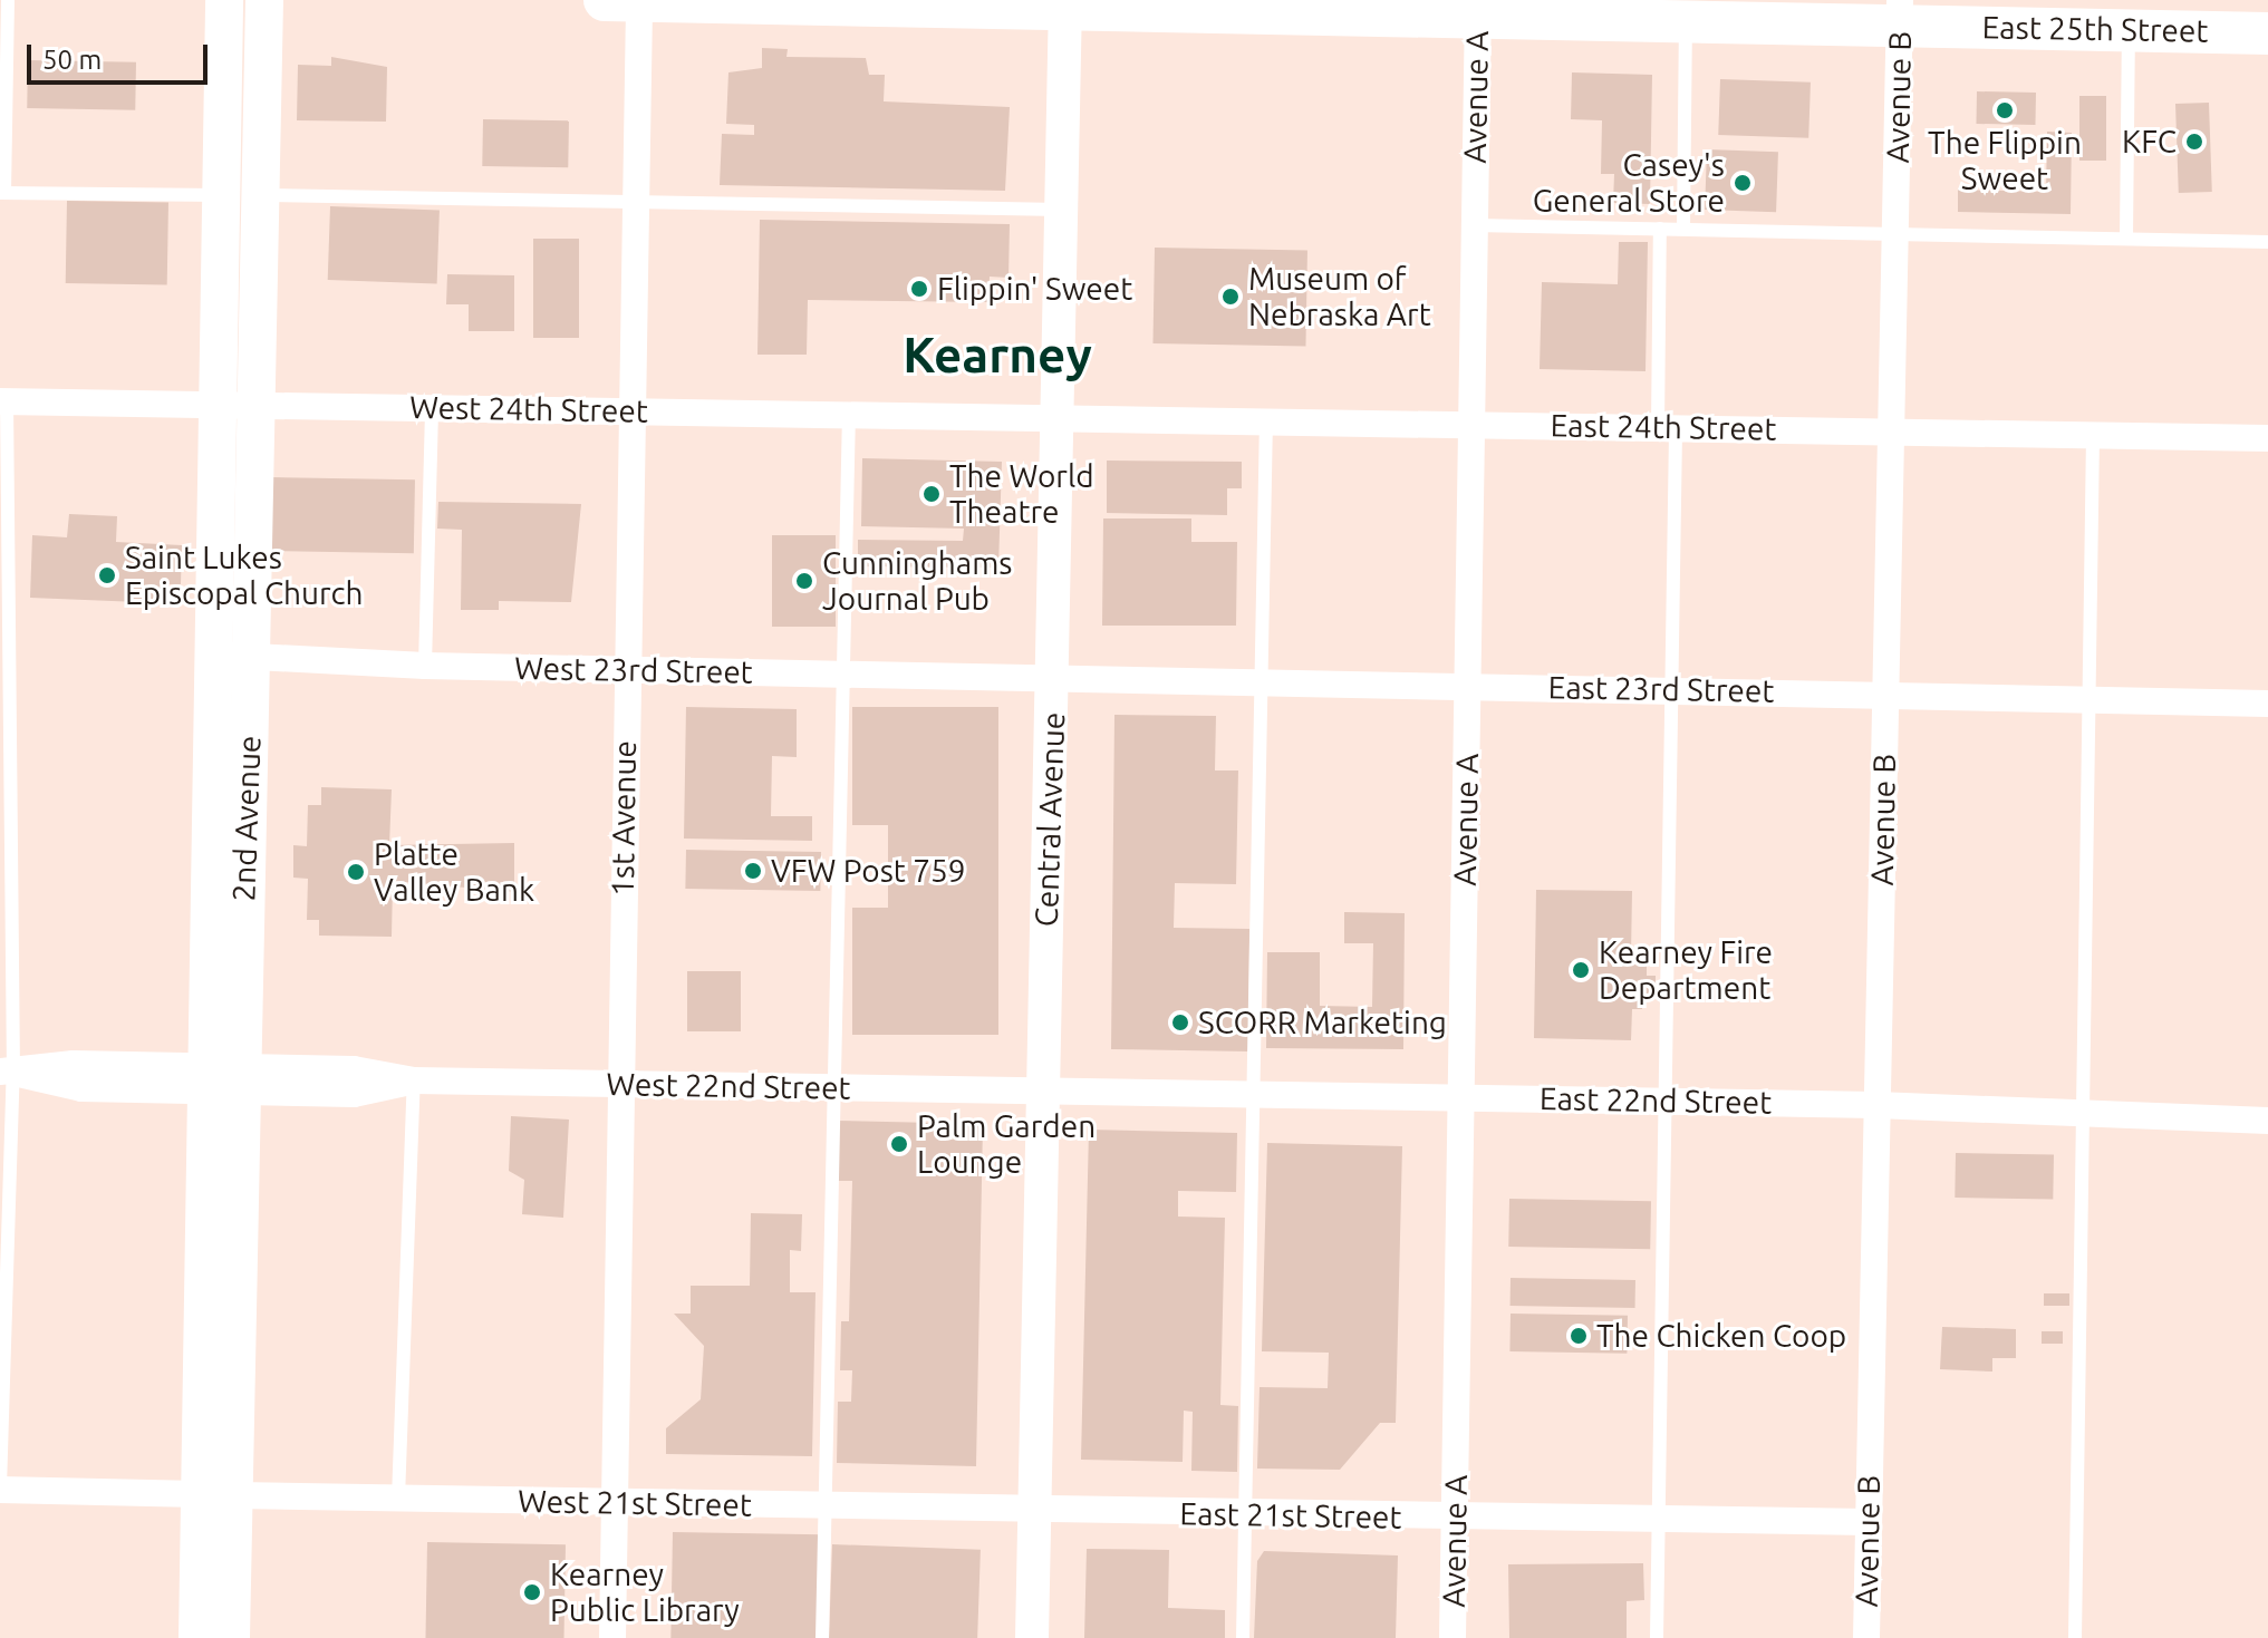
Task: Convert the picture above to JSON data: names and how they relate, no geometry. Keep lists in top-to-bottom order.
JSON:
{
  "streets": {
    "main road": ["East 25th Street", "2nd Avenue"],
    "street": [
      "Avenue A",
      "Avenue B",
      "West 24th Street",
      "East 24th Street",
      "West 23rd Street",
      "East 23rd Street",
      "1st Avenue",
      "Central Avenue",
      "West 22nd Street",
      "East 22nd Street",
      "West 21st Street",
      "East 21st Street"
    ]
  },
  "crossings": [
    ["East 25th Street", "Avenue A"],
    ["East 25th Street", "Avenue B"],
    ["East 25th Street", "1st Avenue"],
    ["East 25th Street", "Central Avenue"],
    ["Avenue A", "East 24th Street"],
    ["Avenue A", "East 23rd Street"],
    ["Avenue A", "East 22nd Street"],
    ["Avenue A", "East 21st Street"],
    ["Avenue B", "East 24th Street"],
    ["Avenue B", "East 23rd Street"],
    ["Avenue B", "East 22nd Street"],
    ["Avenue B", "East 21st Street"],
    ["West 24th Street", "East 24th Street"],
    ["West 24th Street", "2nd Avenue"],
    ["West 24th Street", "1st Avenue"],
    ["West 24th Street", "Central Avenue"],
    ["East 24th Street", "Central Avenue"],
    ["West 23rd Street", "East 23rd Street"],
    ["West 23rd Street", "2nd Avenue"],
    ["West 23rd Street", "1st Avenue"],
    ["West 23rd Street", "Central Avenue"],
    ["East 23rd Street", "Central Avenue"],
    ["2nd Avenue", "West 22nd Street"],
    ["2nd Avenue", "West 21st Street"],
    ["1st Avenue", "West 22nd Street"],
    ["1st Avenue", "West 21st Street"],
    ["Central Avenue", "West 22nd Street"],
    ["Central Avenue", "East 22nd Street"],
    ["Central Avenue", "West 21st Street"],
    ["Central Avenue", "East 21st Street"],
    ["West 22nd Street", "East 22nd Street"],
    ["West 21st Street", "East 21st Street"]
  ],
  "districts": ["Kearney"],
  "places": [
    "The Flippin Sweet",
    "KFC",
    "Casey's General Store",
    "Flippin' Sweet",
    "Museum of Nebraska Art",
    "The World Theatre",
    "Saint Lukes Episcopal Church",
    "Cunninghams Journal Pub",
    "VFW Post 759",
    "Platte Valley Bank",
    "Kearney Fire Department",
    "SCORR Marketing",
    "Palm Garden Lounge",
    "The Chicken Coop",
    "Kearney Public Library"
  ],
  "scale_bar": "50 m"
}
